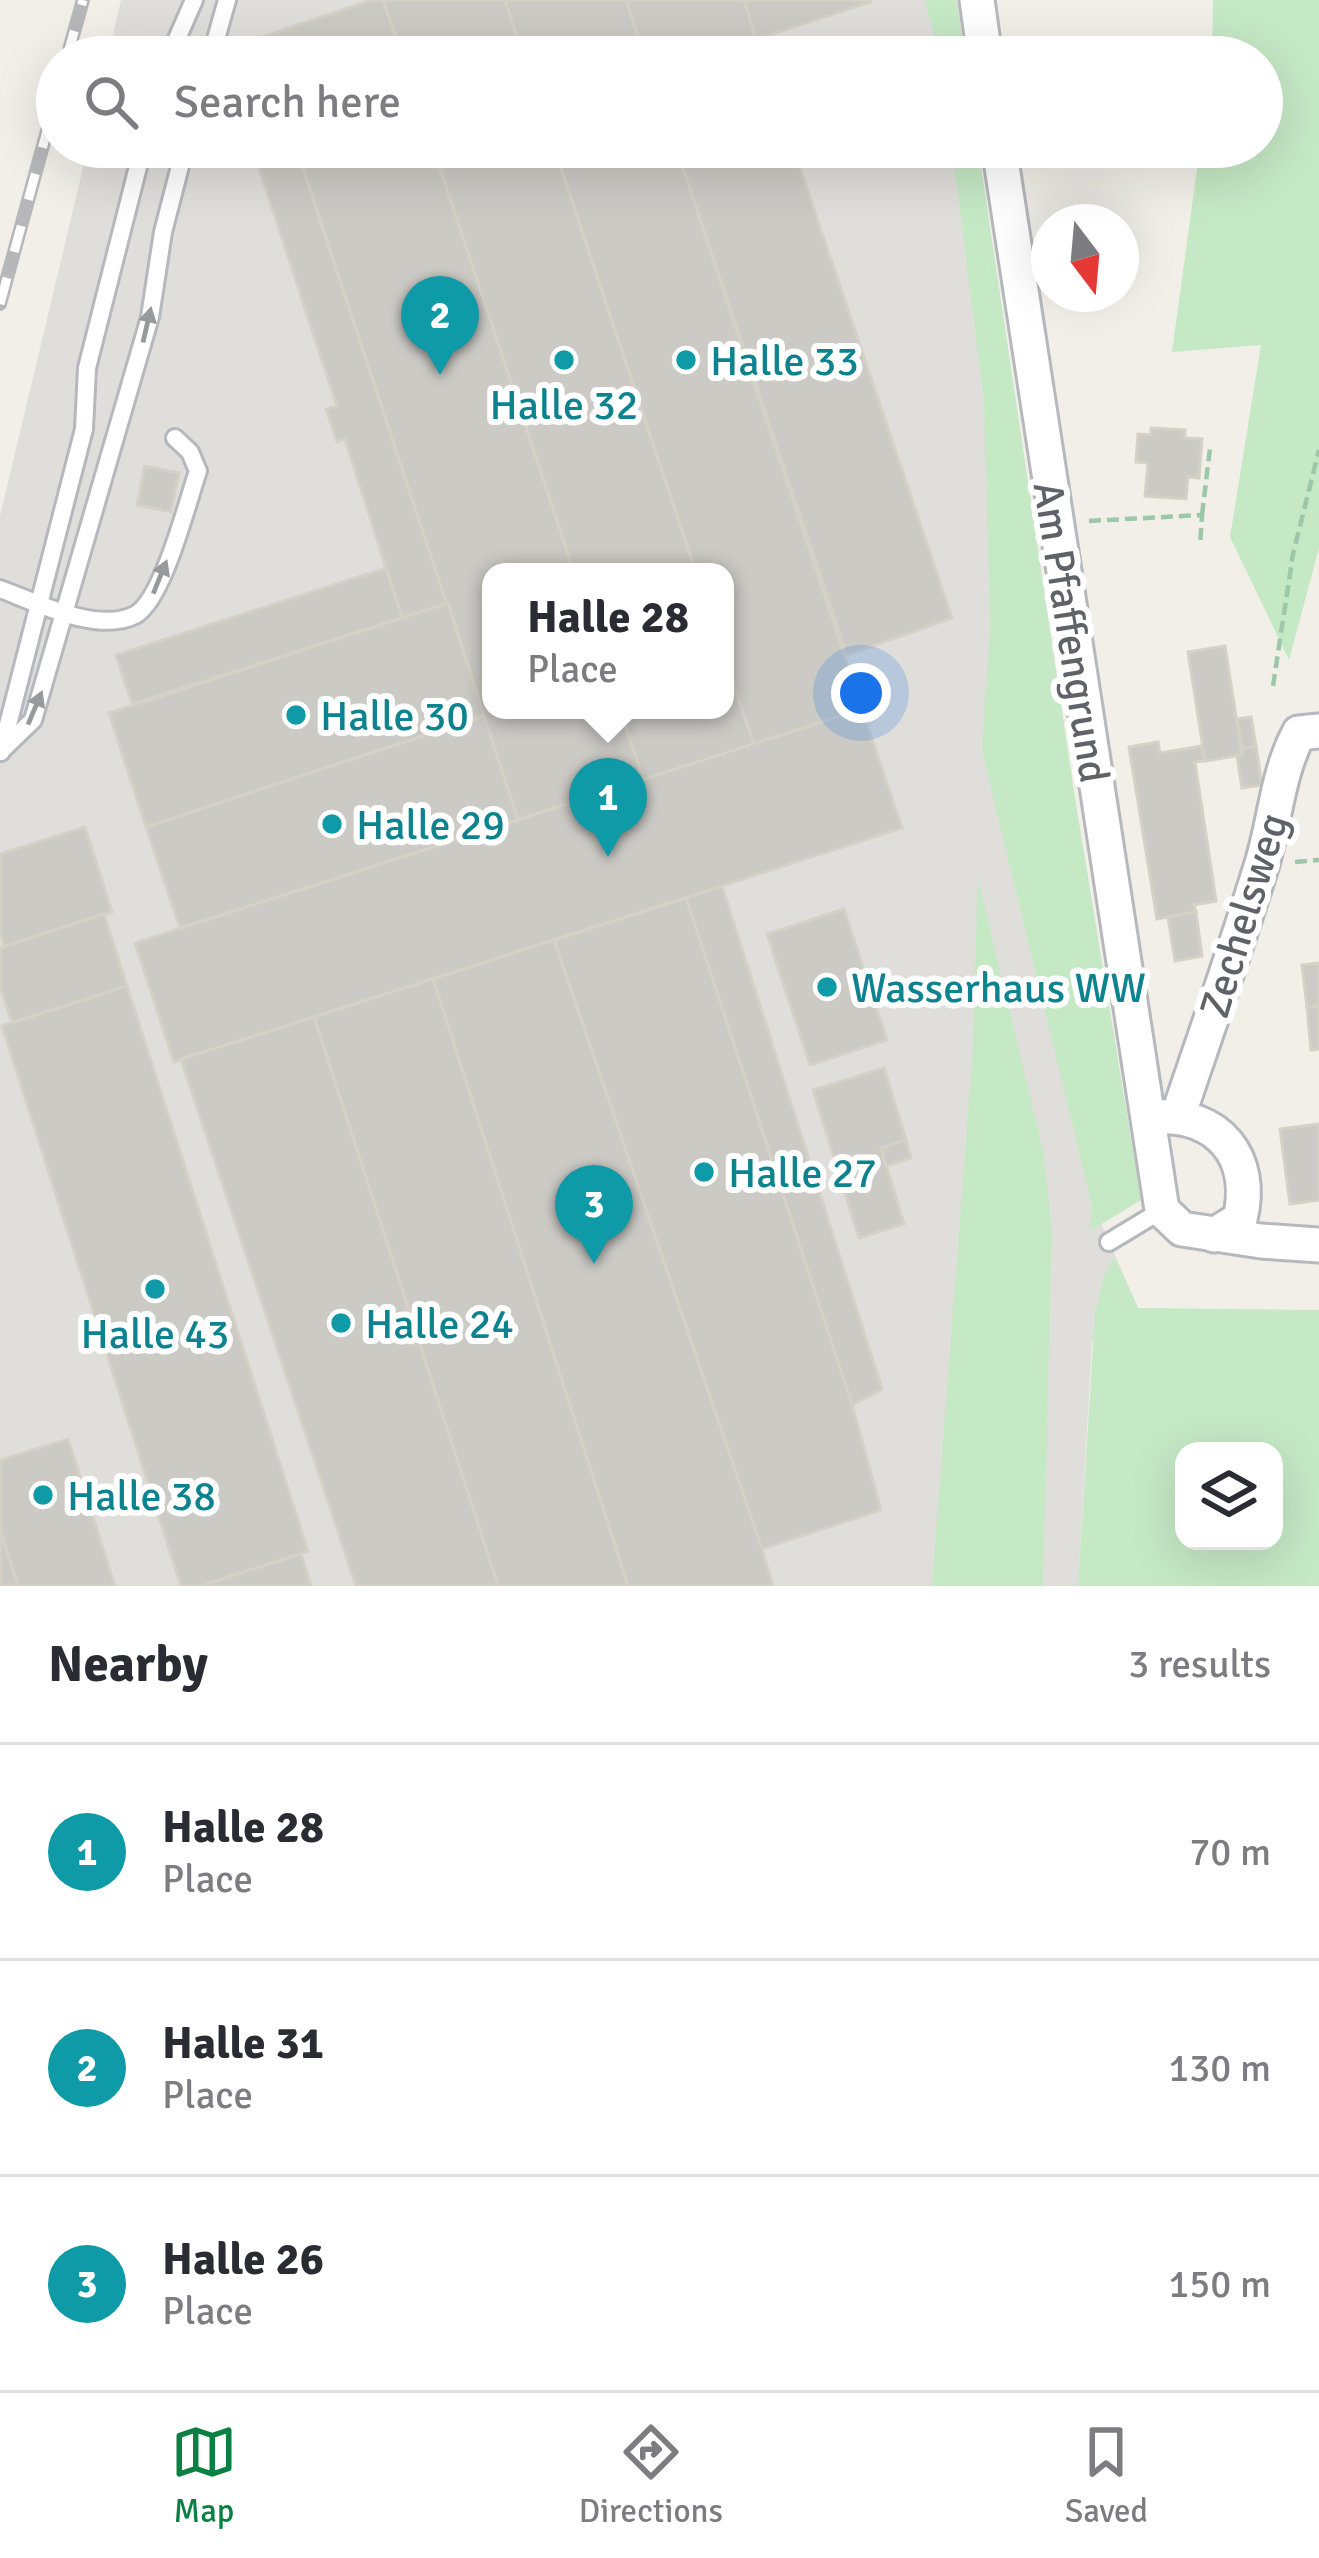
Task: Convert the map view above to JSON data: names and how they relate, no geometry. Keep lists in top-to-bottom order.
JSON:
{
  "streets": {
    "street": ["Am Pfaffengrund", "Zechelsweg"]
  },
  "crossings": [
    ["Am Pfaffengrund", "Zechelsweg"]
  ],
  "places": [
    "Halle 32",
    "Halle 33",
    "Halle 30",
    "Halle 29",
    "Wasserhaus WW",
    "Halle 27",
    "Halle 43",
    "Halle 24",
    "Halle 38"
  ],
  "north": "bottom",
  "page": {
    "search": "Search here",
    "pins": ["2", "1", "3"],
    "popup": ["Halle 28", "Place"],
    "heading": ["Nearby", "3 results"],
    "list": [
      {
        "mark": "1",
        "name": "Halle 28",
        "note": "Place",
        "value": "70 m"
      },
      {
        "mark": "2",
        "name": "Halle 31",
        "note": "Place",
        "value": "130 m"
      },
      {
        "mark": "3",
        "name": "Halle 26",
        "note": "Place",
        "value": "150 m"
      }
    ],
    "nav": ["Map", "Directions", "Saved"]
  }
}
